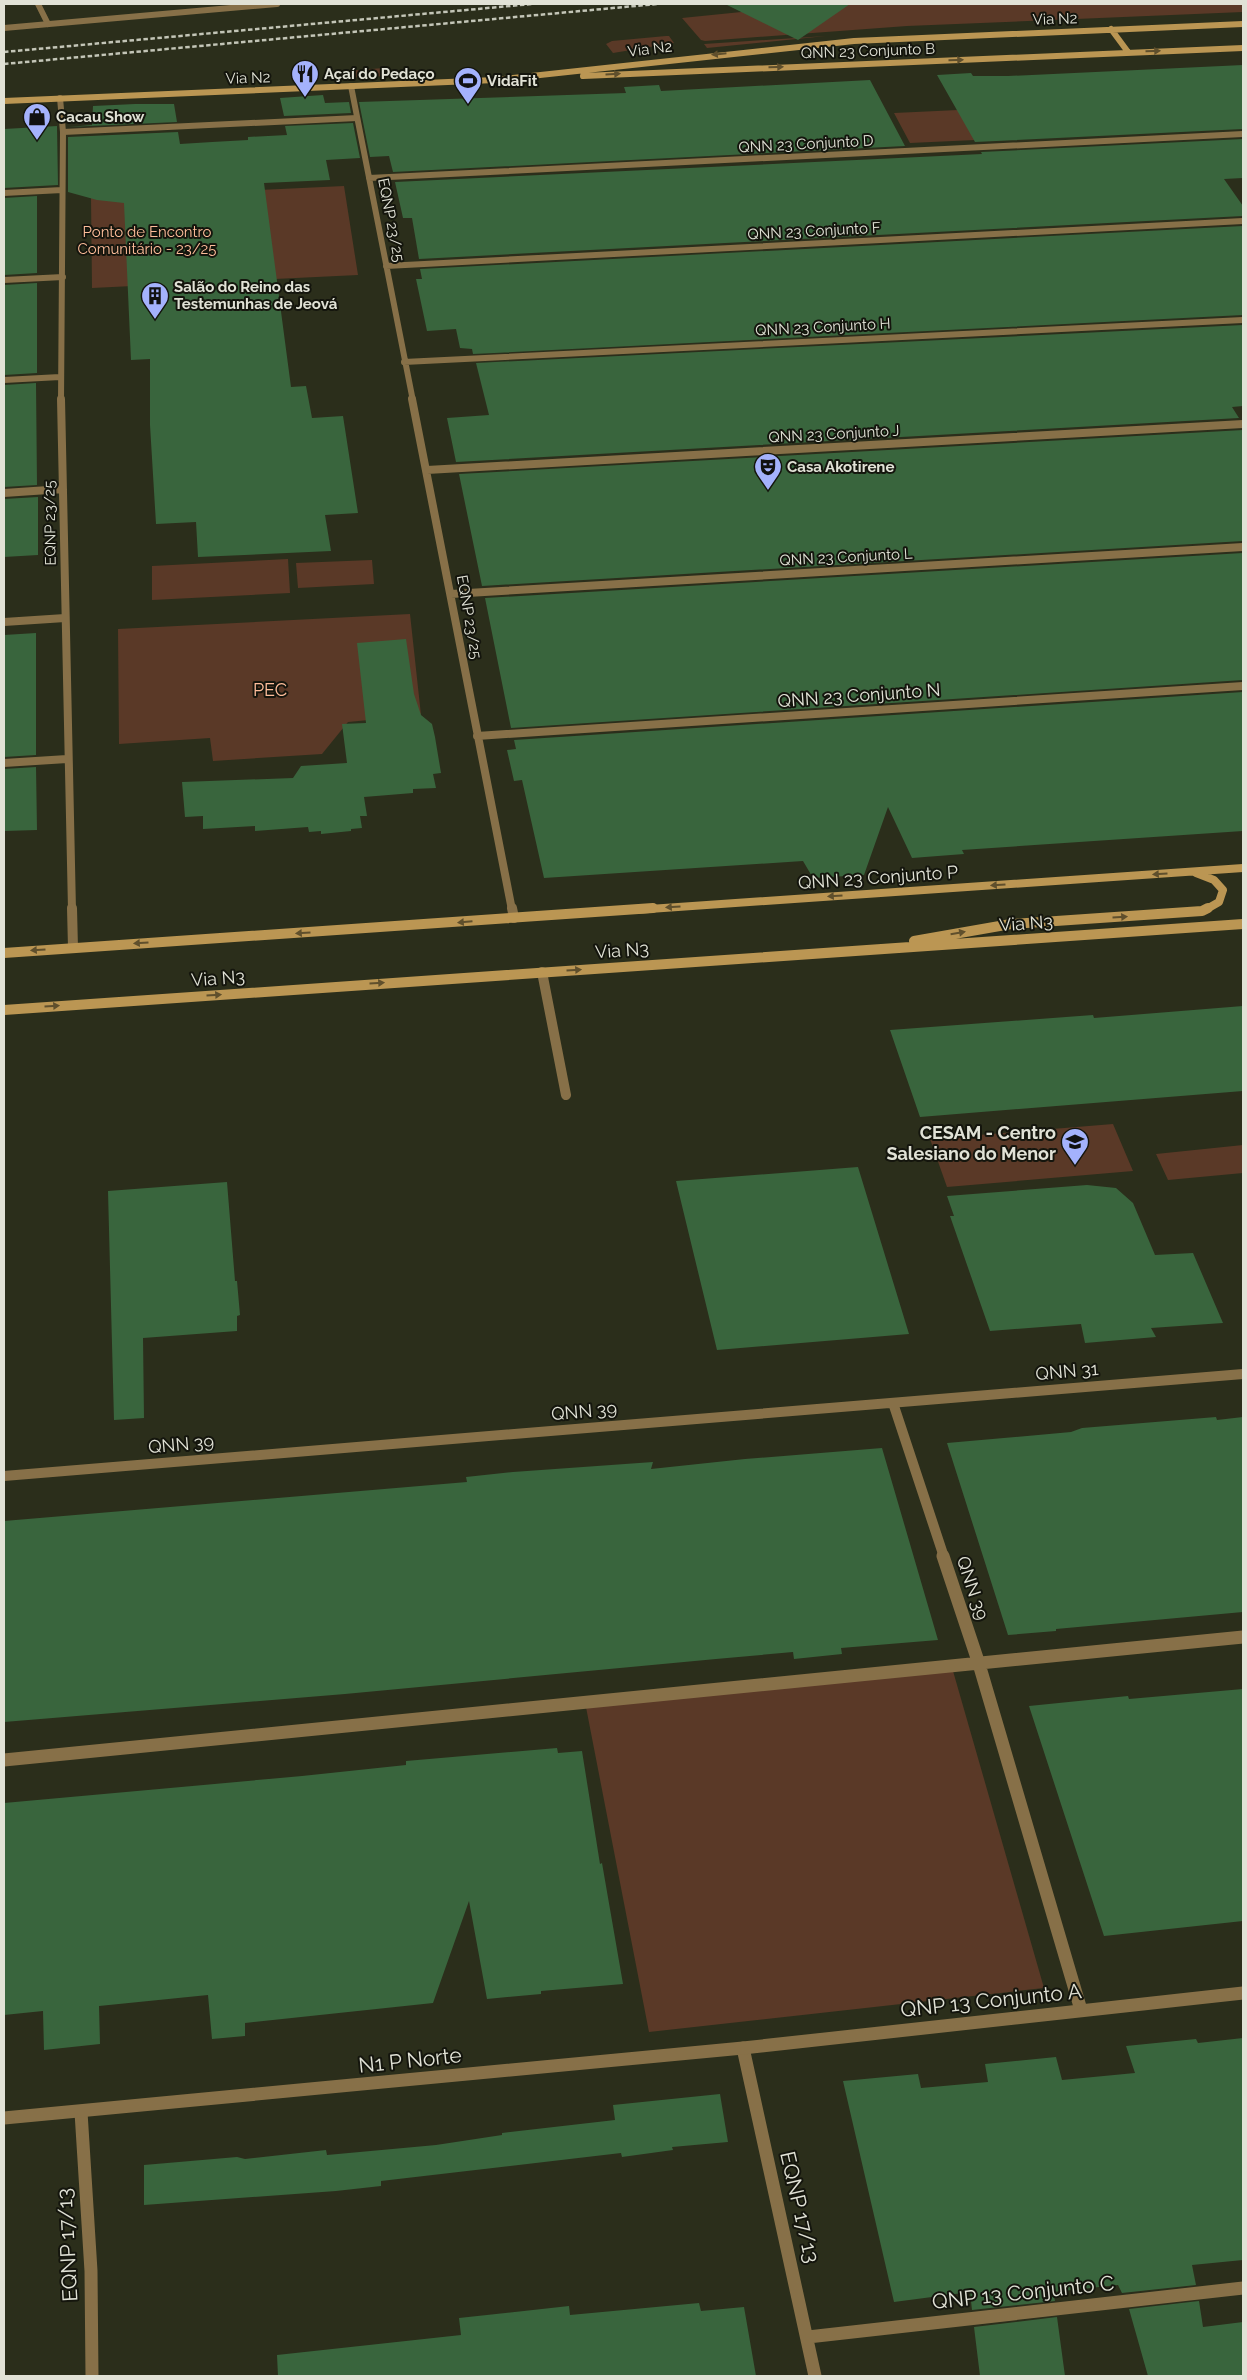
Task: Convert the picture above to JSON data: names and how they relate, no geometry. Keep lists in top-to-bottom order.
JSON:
{
  "streets": {
    "main road": [
      "Via N2",
      "QNN 23 Conjunto B",
      "QNN 23 Conjunto P",
      "Via N3"
    ],
    "street": [
      "QNN 23 Conjunto D",
      "EQNP 23/25",
      "QNN 23 Conjunto F",
      "QNN 23 Conjunto H",
      "QNN 23 Conjunto J",
      "QNN 23 Conjunto L",
      "QNN 23 Conjunto N",
      "QNN 31",
      "QNN 39",
      "QNP 13 Conjunto A",
      "N1 P Norte",
      "EQNP 17/13",
      "QNP 13 Conjunto C"
    ]
  },
  "crossings": [
    ["Via N2", "QNN 23 Conjunto B"],
    ["Via N2", "EQNP 23/25"],
    ["QNN 23 Conjunto D", "EQNP 23/25"],
    ["EQNP 23/25", "QNN 23 Conjunto F"],
    ["EQNP 23/25", "QNN 23 Conjunto H"],
    ["EQNP 23/25", "QNN 23 Conjunto J"],
    ["EQNP 23/25", "QNN 23 Conjunto L"],
    ["EQNP 23/25", "QNN 23 Conjunto N"],
    ["EQNP 23/25", "QNN 23 Conjunto P"],
    ["QNN 31", "QNN 39"],
    ["QNN 39", "QNP 13 Conjunto A"],
    ["QNP 13 Conjunto A", "N1 P Norte"],
    ["QNP 13 Conjunto A", "EQNP 17/13"],
    ["N1 P Norte", "EQNP 17/13"],
    ["EQNP 17/13", "QNP 13 Conjunto C"]
  ],
  "one_way": ["Via N2", "QNN 23 Conjunto B", "QNN 23 Conjunto P"],
  "parks": ["Ponto de Encontro Comunitário - 23/25", "PEC"],
  "places": {
    "restaurant": ["Açaí do Pedaço"],
    "sports": ["VidaFit"],
    "shop": ["Cacau Show"],
    "building": ["Salão do Reino das Testemunhas de Jeová"],
    "theatre": ["Casa Akotirene"],
    "school or university": ["CESAM - Centro Salesiano do Menor"]
  }
}
